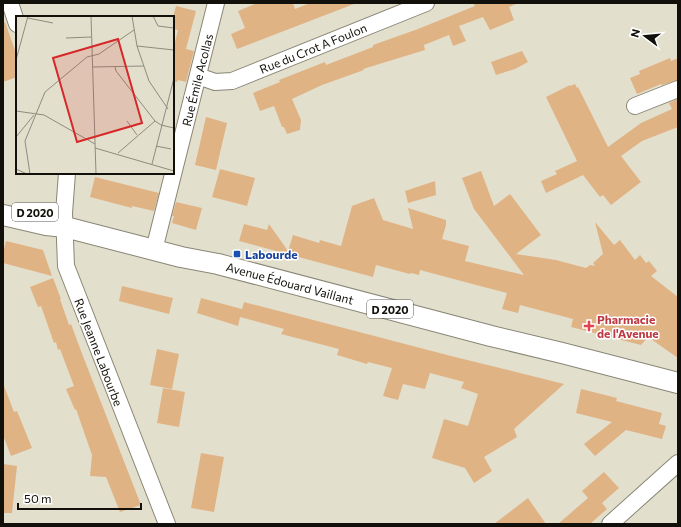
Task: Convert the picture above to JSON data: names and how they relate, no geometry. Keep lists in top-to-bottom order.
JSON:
{
  "streets": {
    "main road": ["D 2020", "Avenue Édouard Vaillant"],
    "street": ["Rue du Crot A Foulon", "Rue Émile Acollas", "Rue Jeanne Labourbe"]
  },
  "crossings": [
    ["Rue du Crot A Foulon", "Rue Émile Acollas"],
    ["Rue Émile Acollas", "Avenue Édouard Vaillant"],
    ["Avenue Édouard Vaillant", "Rue Jeanne Labourbe"]
  ],
  "places": {
    "transit": ["Labourde"],
    "health": ["Pharmacie de l'Avenue"]
  },
  "scale_bar": "50 m",
  "north": "left"
}
